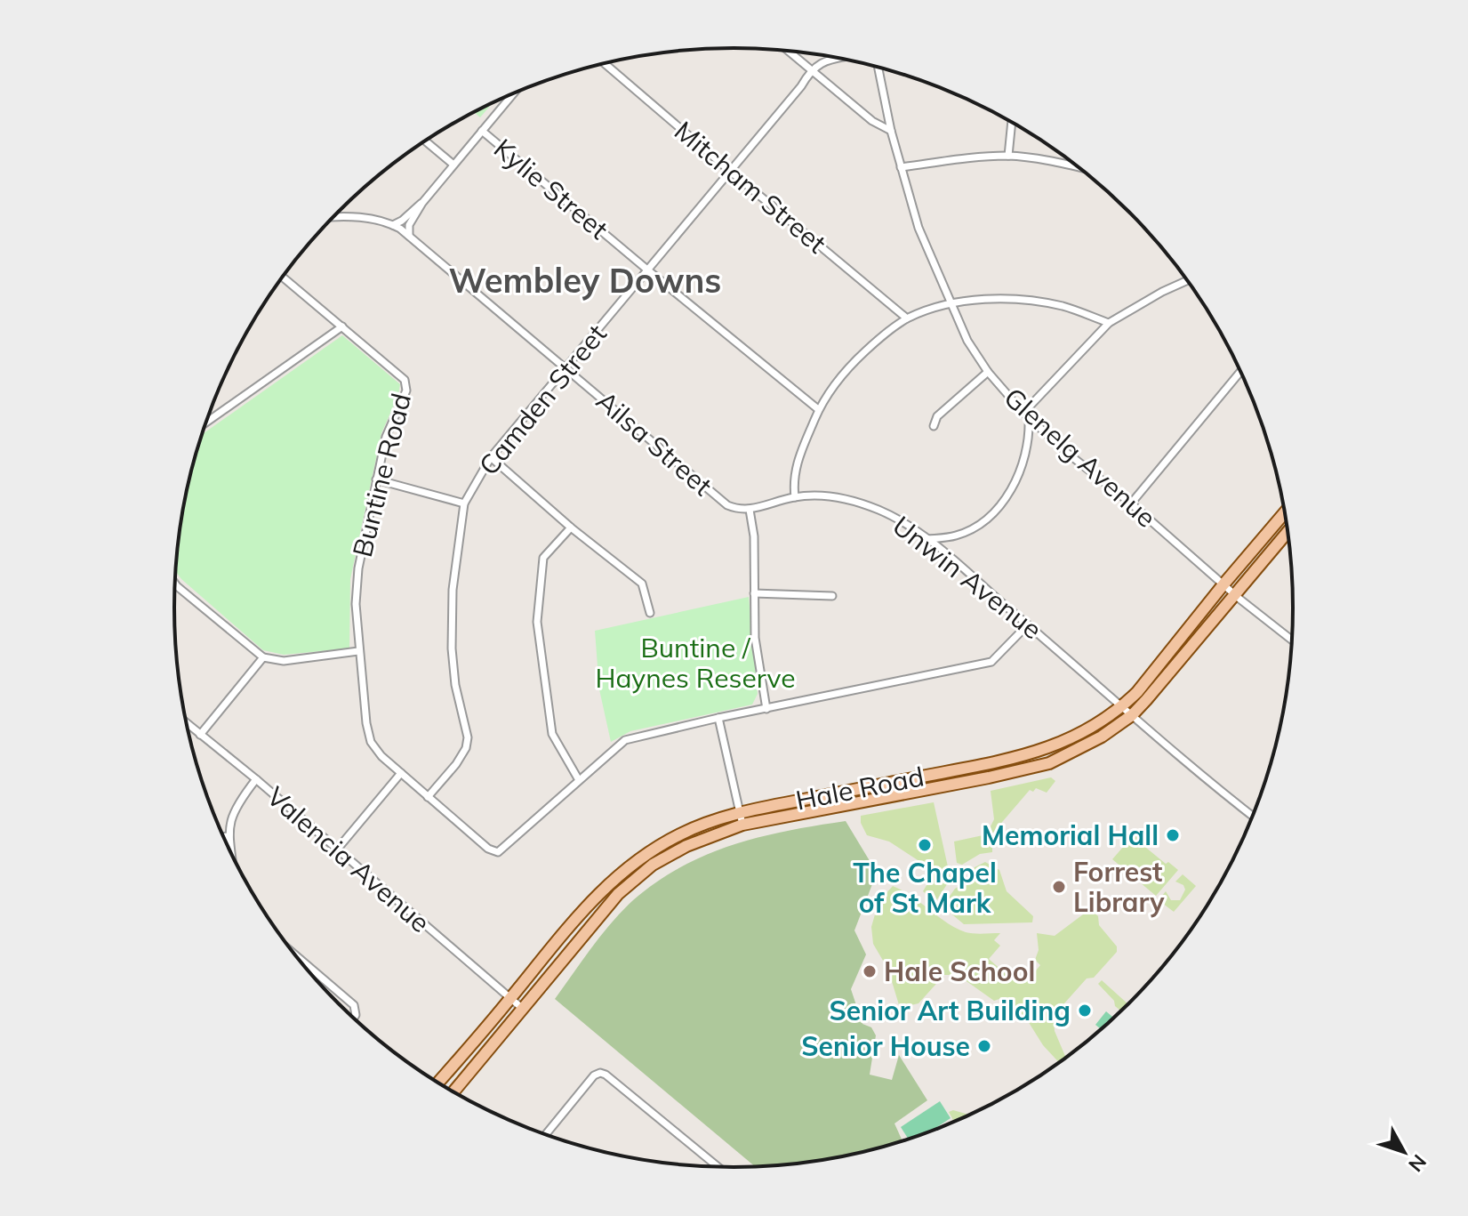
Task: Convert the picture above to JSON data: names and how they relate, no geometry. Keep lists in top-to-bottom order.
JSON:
{
  "streets": {
    "main road": ["Hale Road"],
    "street": [
      "Mitcham Street",
      "Kylie Street",
      "Camden Street",
      "Ailsa Street",
      "Glenelg Avenue",
      "Buntine Road",
      "Unwin Avenue",
      "Valencia Avenue"
    ]
  },
  "crossings": [
    ["Mitcham Street", "Camden Street"],
    ["Kylie Street", "Camden Street"],
    ["Camden Street", "Ailsa Street"],
    ["Camden Street", "Buntine Road"],
    ["Ailsa Street", "Unwin Avenue"],
    ["Glenelg Avenue", "Hale Road"],
    ["Buntine Road", "Unwin Avenue"],
    ["Unwin Avenue", "Hale Road"],
    ["Hale Road", "Valencia Avenue"]
  ],
  "districts": ["Wembley Downs"],
  "parks": ["Buntine / Haynes Reserve"],
  "places": [
    "Memorial Hall",
    "The Chapel of St Mark",
    "Forrest Library",
    "Hale School",
    "Senior Art Building",
    "Senior House"
  ],
  "north": "bottom right"
}
